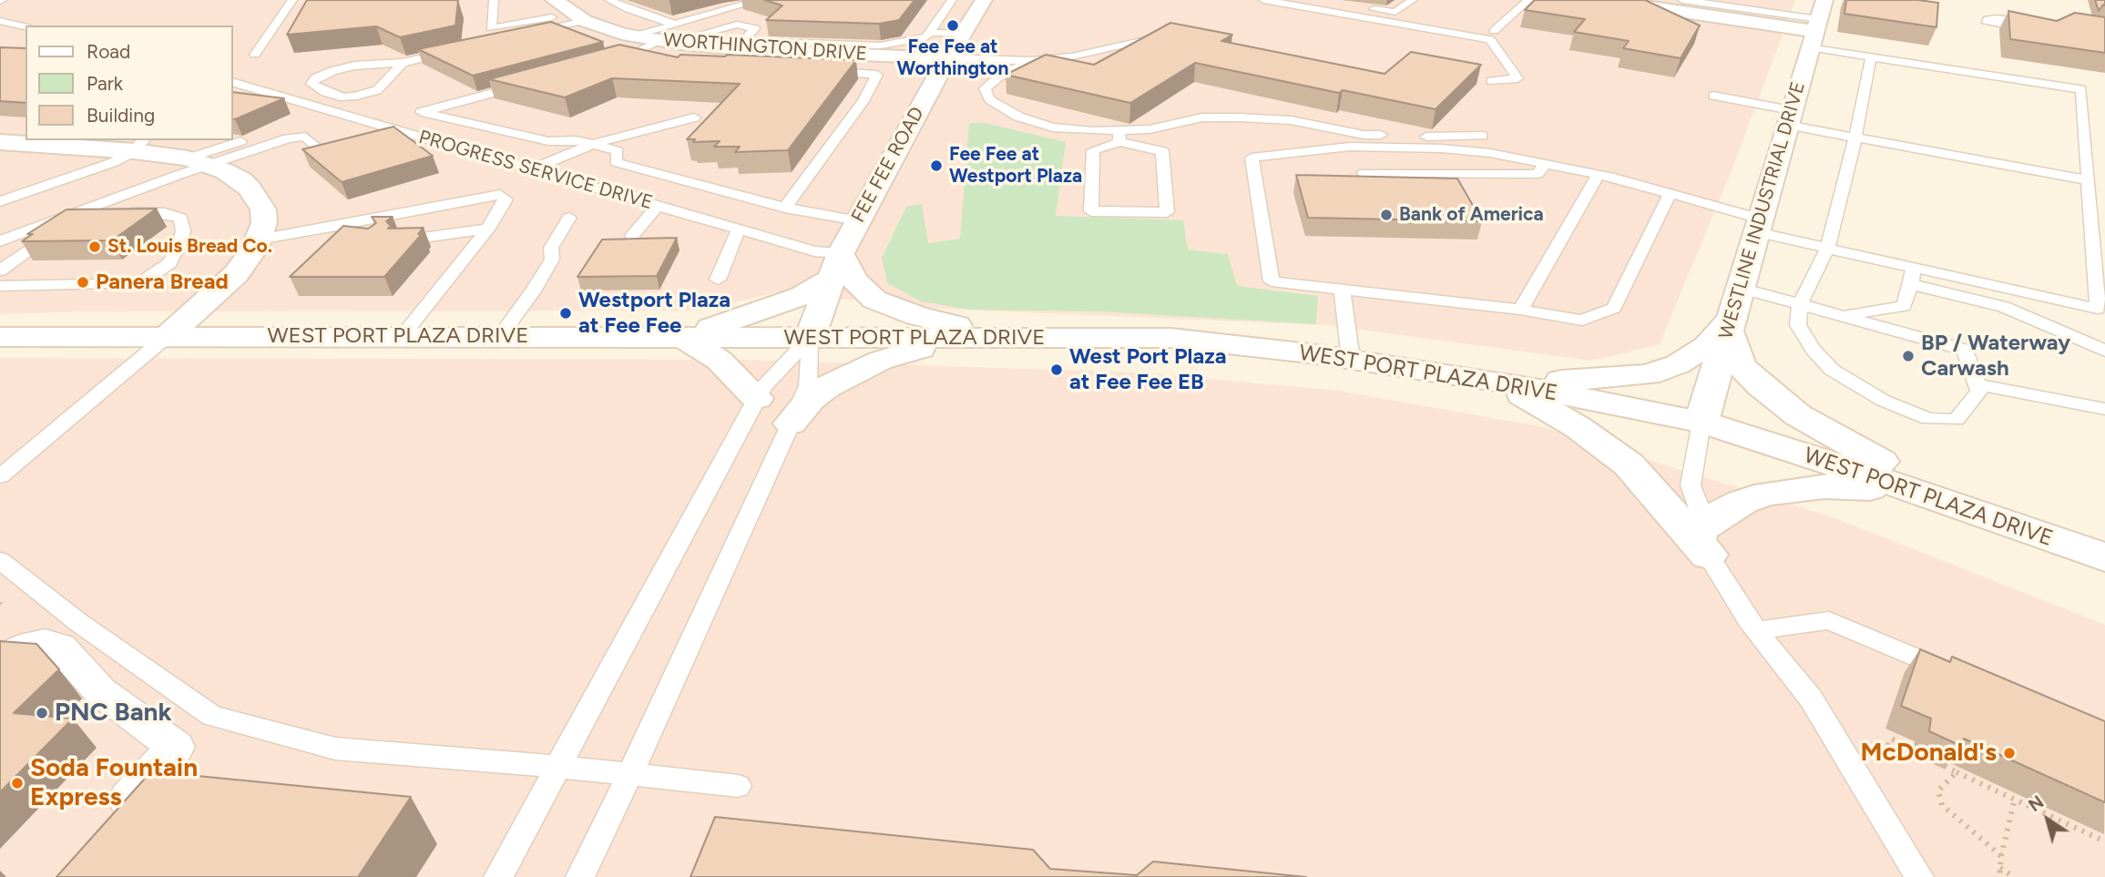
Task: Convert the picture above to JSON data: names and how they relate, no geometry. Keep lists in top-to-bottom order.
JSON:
{
  "streets": {
    "street": [
      "WORTHINGTON DRIVE",
      "FEE FEE ROAD",
      "WESTLINE INDUSTRIAL DRIVE",
      "WEST PORT PLAZA DRIVE"
    ],
    "lane": ["PROGRESS SERVICE DRIVE"]
  },
  "crossings": [
    ["WORTHINGTON DRIVE", "FEE FEE ROAD"],
    ["FEE FEE ROAD", "PROGRESS SERVICE DRIVE"],
    ["FEE FEE ROAD", "WEST PORT PLAZA DRIVE"],
    ["WESTLINE INDUSTRIAL DRIVE", "WEST PORT PLAZA DRIVE"]
  ],
  "places": [
    "Fee Fee at Worthington",
    "Fee Fee at Westport Plaza",
    "Bank of America",
    "St. Louis Bread Co.",
    "Panera Bread",
    "Westport Plaza at Fee Fee",
    "BP / Waterway Carwash",
    "West Port Plaza at Fee Fee EB",
    "PNC Bank",
    "McDonald's",
    "Soda Fountain Express"
  ],
  "legend": ["Road", "Park", "Building"],
  "north": "top left"
}
